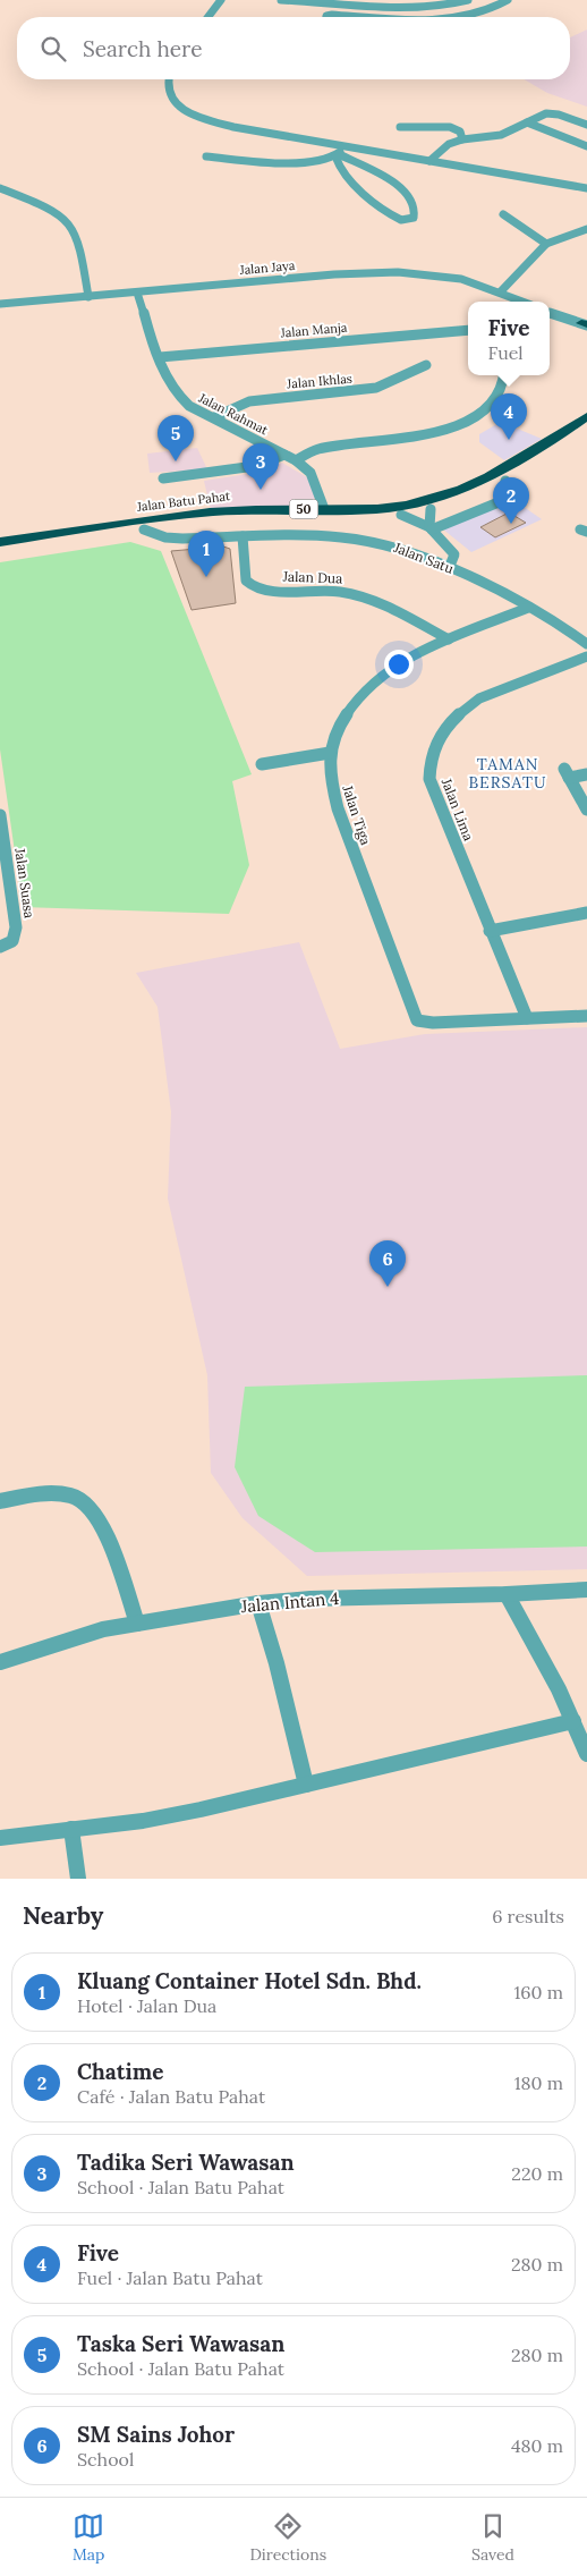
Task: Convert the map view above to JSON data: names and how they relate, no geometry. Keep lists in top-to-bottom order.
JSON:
{
  "streets": {
    "highway": ["Jalan Batu Pahat", "50"],
    "street": [
      "Jalan Jaya",
      "Jalan Manja",
      "Jalan Ikhlas",
      "Jalan Rahmat",
      "Jalan Satu",
      "Jalan Dua",
      "Jalan Lima",
      "Jalan Tiga",
      "Jalan Suasa",
      "Jalan Intan 4"
    ]
  },
  "crossings": [
    ["Jalan Jaya", "Jalan Rahmat"],
    ["Jalan Manja", "Jalan Rahmat"],
    ["Jalan Ikhlas", "Jalan Rahmat"],
    ["Jalan Rahmat", "Jalan Batu Pahat"],
    ["Jalan Batu Pahat", "Jalan Satu"],
    ["Jalan Satu", "Jalan Dua"],
    ["Jalan Satu", "Jalan Tiga"],
    ["Jalan Dua", "Jalan Tiga"],
    ["Jalan Lima", "Jalan Tiga"]
  ],
  "districts": ["TAMAN BERSATU"],
  "page": {
    "search": "Search here",
    "popup": ["Five", "Fuel"],
    "pins": [
      "4",
      "5",
      "3",
      "2",
      "1",
      "6"
    ],
    "heading": ["Nearby", "6 results"],
    "list": [
      {
        "mark": "1",
        "name": "Kluang Container Hotel Sdn. Bhd.",
        "note": "Hotel · Jalan Dua",
        "value": "160 m"
      },
      {
        "mark": "2",
        "name": "Chatime",
        "note": "Café · Jalan Batu Pahat",
        "value": "180 m"
      },
      {
        "mark": "3",
        "name": "Tadika Seri Wawasan",
        "note": "School · Jalan Batu Pahat",
        "value": "220 m"
      },
      {
        "mark": "4",
        "name": "Five",
        "note": "Fuel · Jalan Batu Pahat",
        "value": "280 m"
      },
      {
        "mark": "5",
        "name": "Taska Seri Wawasan",
        "note": "School · Jalan Batu Pahat",
        "value": "280 m"
      },
      {
        "mark": "6",
        "name": "SM Sains Johor",
        "note": "School",
        "value": "480 m"
      }
    ],
    "nav": ["Map", "Directions", "Saved"]
  }
}
